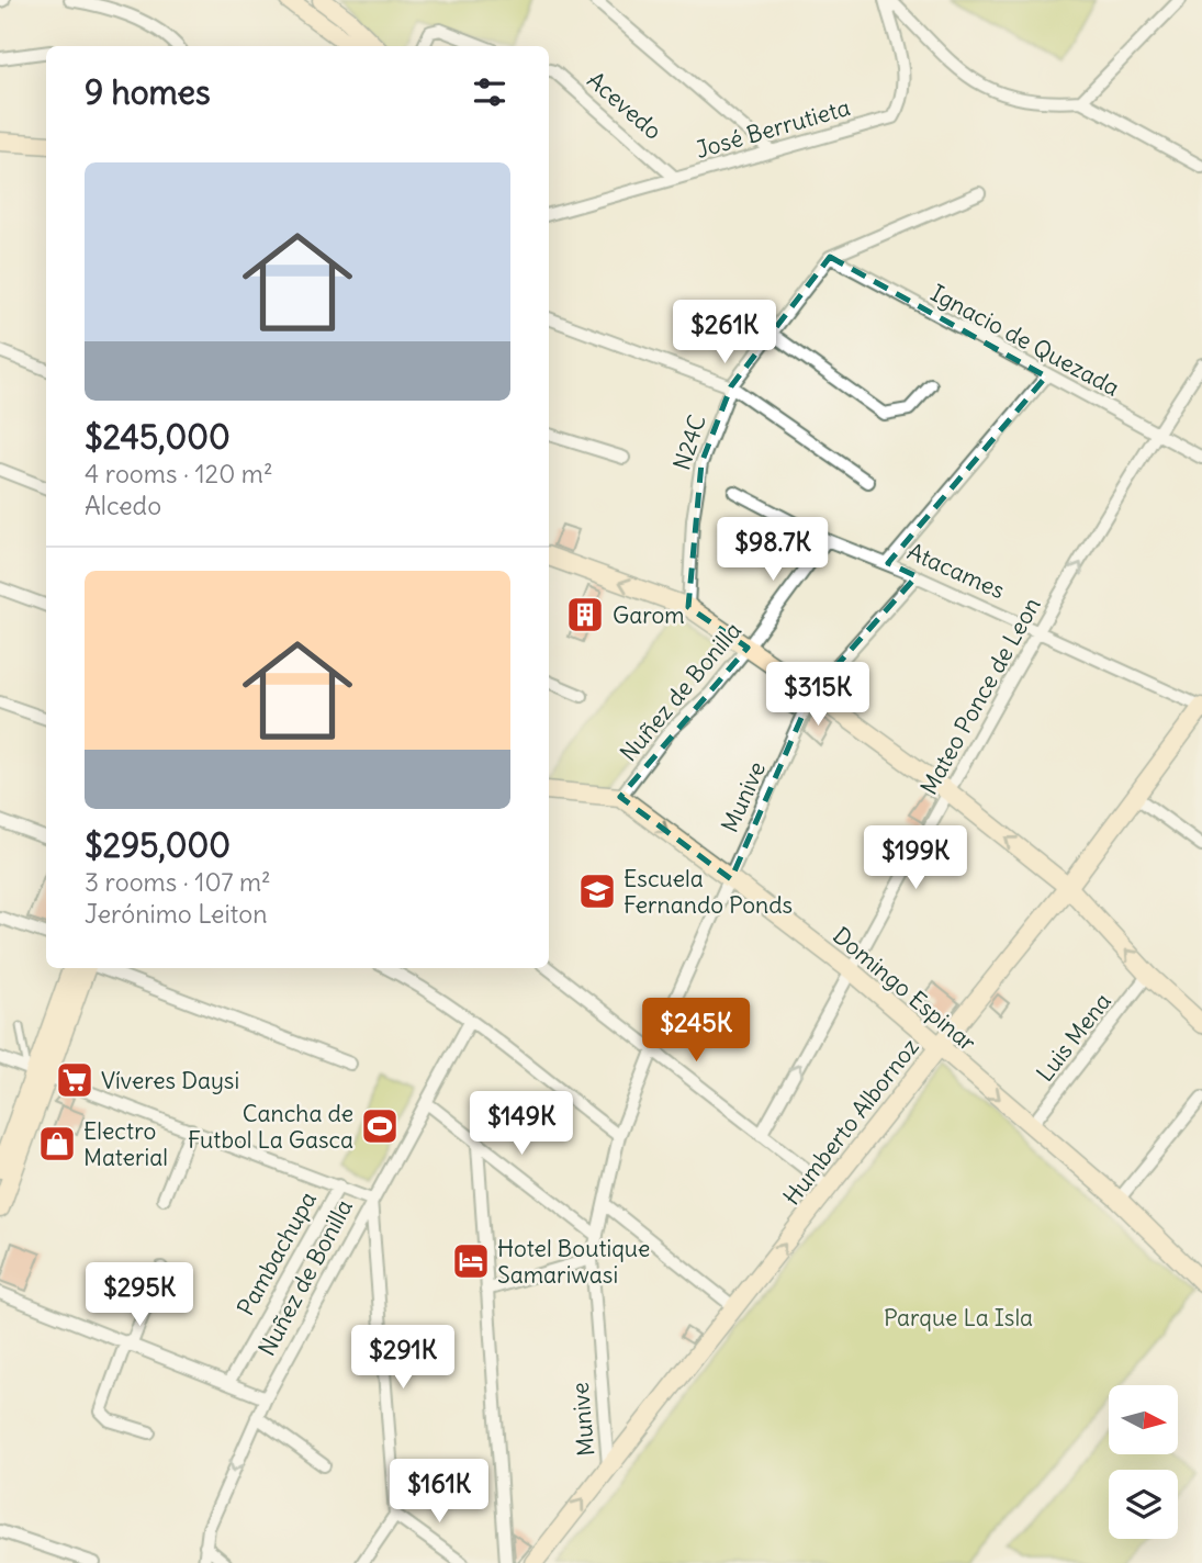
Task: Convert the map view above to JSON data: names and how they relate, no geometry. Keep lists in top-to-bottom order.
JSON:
{
  "streets": {
    "street": [
      "Acevedo",
      "José Berrutieta",
      "Ignacio de Quezada",
      "N24C",
      "Atacames",
      "Nuñez de Bonilla",
      "Mateo Ponce de Leon",
      "Munive",
      "Domingo Espinar",
      "Luis Mena",
      "Humberto Albornoz",
      "Pambachupa"
    ]
  },
  "crossings": [
    ["Acevedo", "José Berrutieta"],
    ["Ignacio de Quezada", "N24C"],
    ["Ignacio de Quezada", "Mateo Ponce de Leon"],
    ["Atacames", "Nuñez de Bonilla"],
    ["Atacames", "Mateo Ponce de Leon"],
    ["Atacames", "Munive"],
    ["Atacames", "Humberto Albornoz"],
    ["Nuñez de Bonilla", "Domingo Espinar"],
    ["Mateo Ponce de Leon", "Domingo Espinar"],
    ["Munive", "Domingo Espinar"],
    ["Munive", "Humberto Albornoz"],
    ["Domingo Espinar", "Luis Mena"],
    ["Domingo Espinar", "Humberto Albornoz"]
  ],
  "one_way": ["Mateo Ponce de Leon"],
  "parks": ["Parque La Isla"],
  "places": {
    "building": ["Garom"],
    "school or university": ["Escuela Fernando Ponds"],
    "supermarket": ["Víveres Daysi"],
    "sports": ["Cancha de Futbol La Gasca"],
    "shop": ["Electro Material"],
    "hotel": ["Hotel Boutique Samariwasi"]
  },
  "north": "right",
  "page": {
    "heading": "9 homes",
    "list": [
      {
        "name": "$245,000",
        "note": "4 rooms · 120 m² · Alcedo"
      },
      {
        "name": "$295,000",
        "note": "3 rooms · 107 m² · Jerónimo Leiton"
      }
    ],
    "price": [
      "$261K",
      "$98.7K",
      "$315K",
      "$199K",
      "$245K",
      "$149K",
      "$295K",
      "$291K",
      "$161K"
    ]
  }
}
